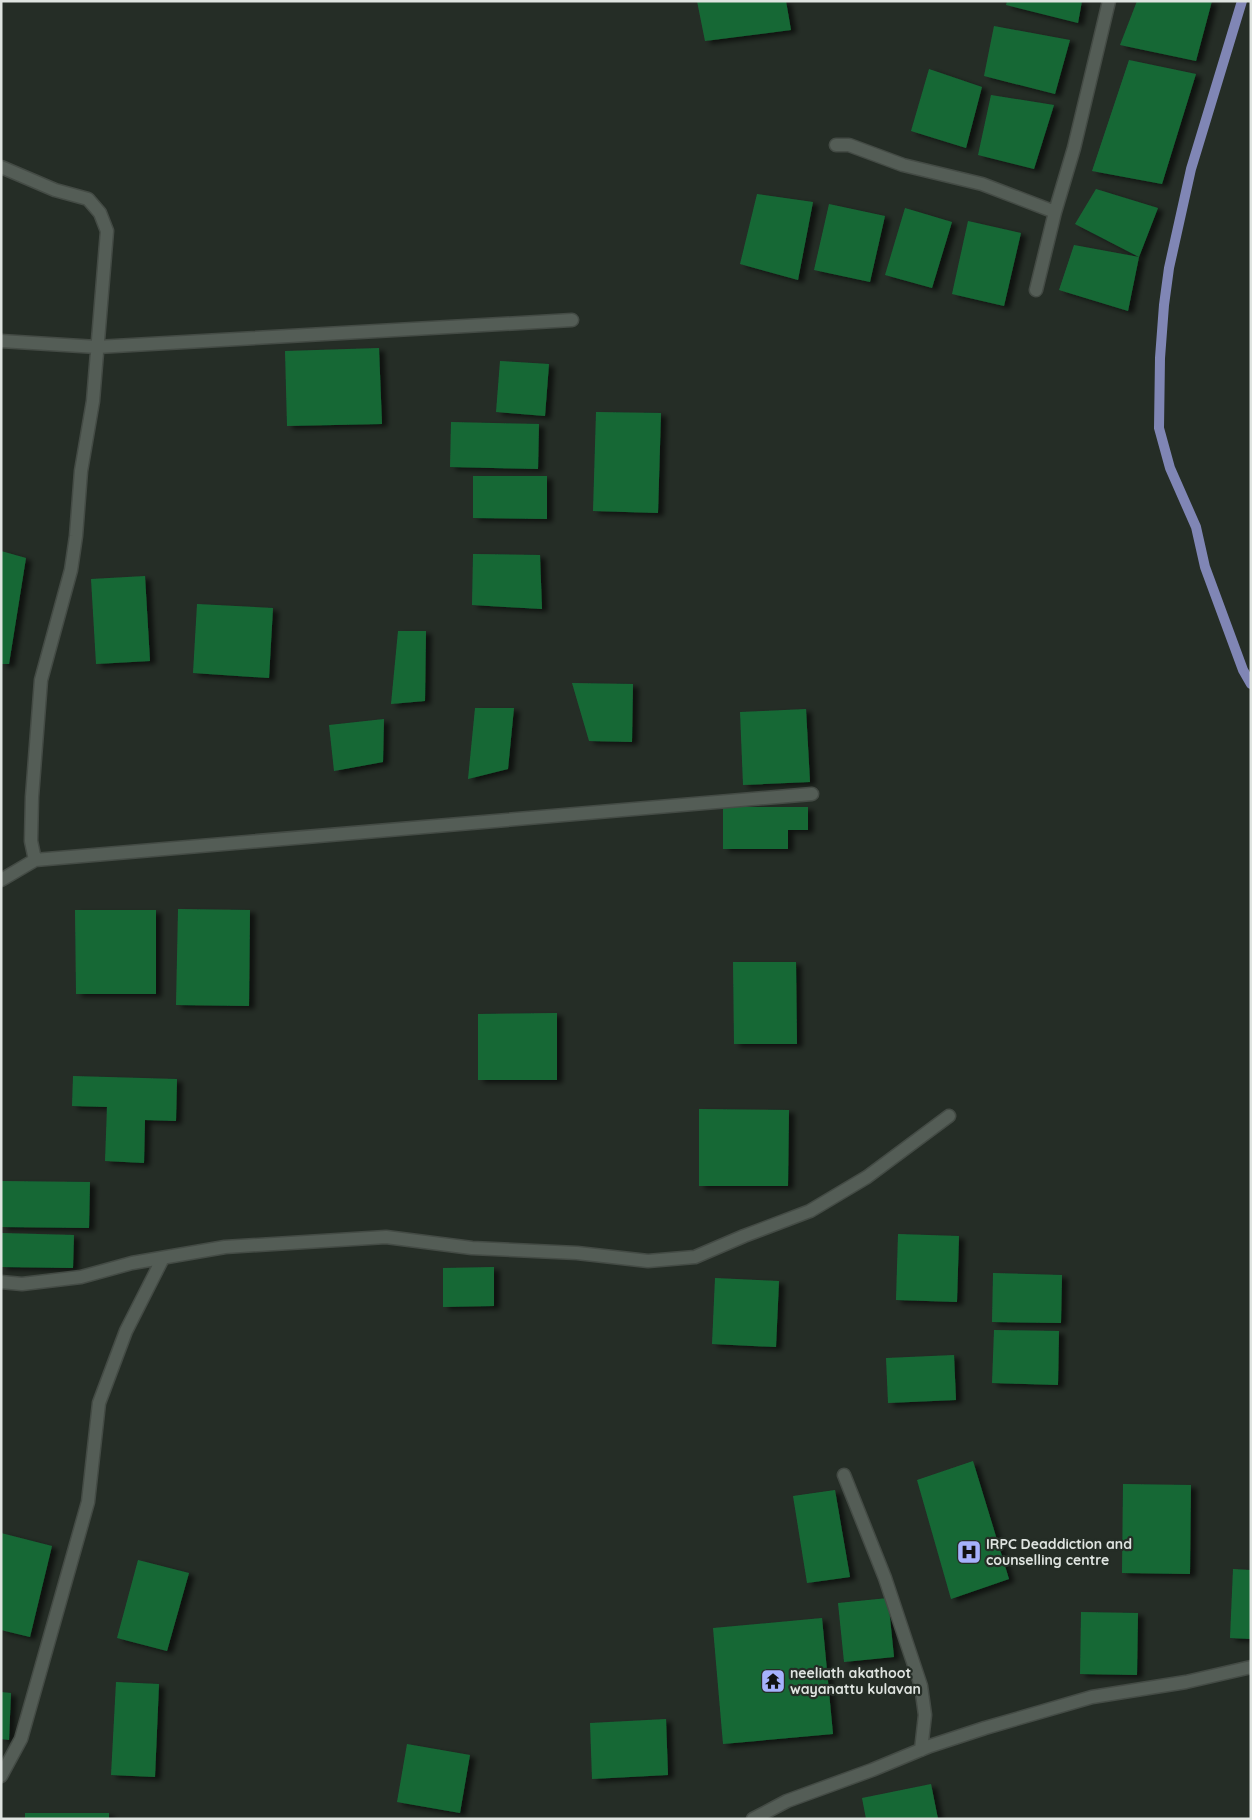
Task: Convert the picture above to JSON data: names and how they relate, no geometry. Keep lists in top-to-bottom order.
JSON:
{
  "places": {
    "hospital": ["IRPC Deaddiction and counselling centre"],
    "temple": ["neeliath akathoot wayanattu kulavan"]
  }
}
